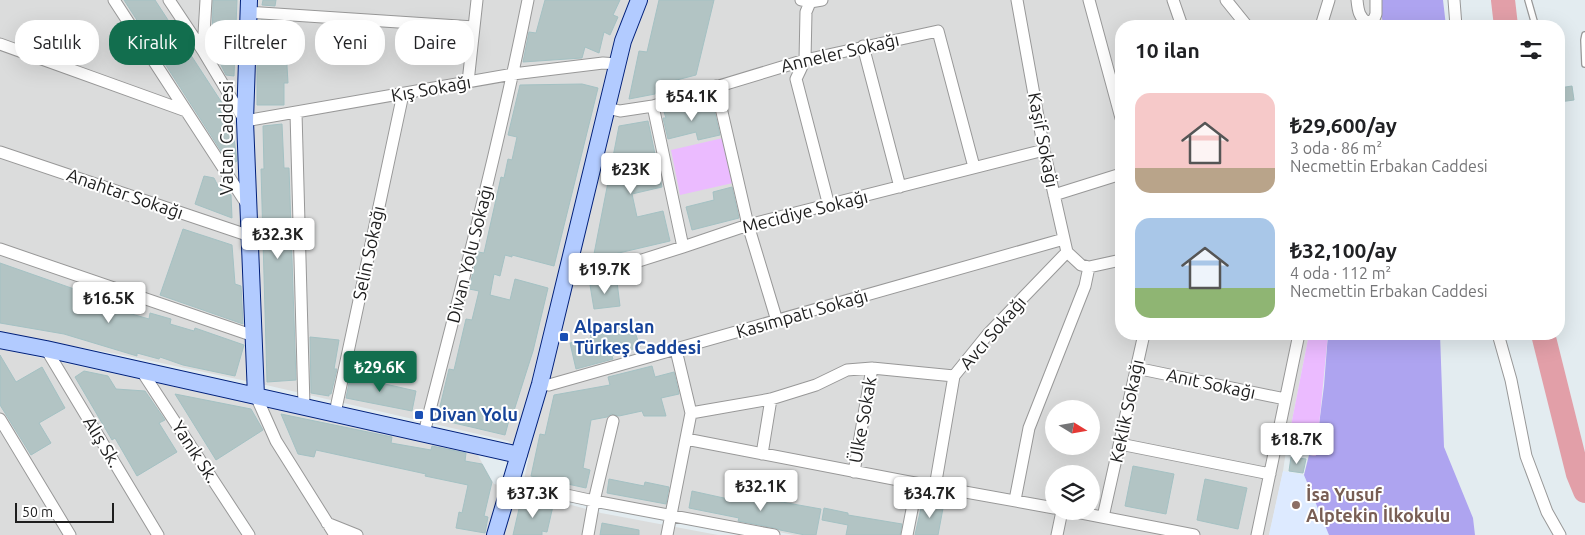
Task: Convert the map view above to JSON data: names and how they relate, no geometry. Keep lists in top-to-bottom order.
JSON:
{
  "streets": {
    "street": [
      "Anneler Sokağı",
      "Kış Sokağı",
      "Vatan Caddesi",
      "Kaşif Sokağı",
      "Anahtar Sokağı",
      "Mecidiye Sokağı",
      "Selin Sokağı",
      "Divan Yolu Sokağı",
      "Kasımpatı Sokağı",
      "Avcı Sokağı",
      "Anıt Sokağı",
      "Keklik Sokağı",
      "Ülke Sokak",
      "Alış Sk.",
      "Yanık Sk."
    ]
  },
  "crossings": [
    ["Anneler Sokağı", "Mecidiye Sokağı"],
    ["Kış Sokağı", "Vatan Caddesi"],
    ["Kış Sokağı", "Selin Sokağı"],
    ["Kış Sokağı", "Divan Yolu Sokağı"],
    ["Vatan Caddesi", "Anahtar Sokağı"],
    ["Kaşif Sokağı", "Mecidiye Sokağı"],
    ["Kaşif Sokağı", "Kasımpatı Sokağı"],
    ["Kaşif Sokağı", "Avcı Sokağı"],
    ["Anıt Sokağı", "Keklik Sokağı"]
  ],
  "places": {
    "transit": ["Alparslan Türkeş Caddesi", "Divan Yolu"],
    "other": ["İsa Yusuf Alptekin İlkokulu"]
  },
  "scale_bar": "50 m",
  "north": "right",
  "page": {
    "chip": [
      "Satılık",
      "Kiralık",
      "Filtreler",
      "Yeni",
      "Daire"
    ],
    "heading": "10 ilan",
    "price": [
      "₺54.1K",
      "₺23K",
      "₺32.3K",
      "₺19.7K",
      "₺16.5K",
      "₺29.6K",
      "₺18.7K",
      "₺32.1K",
      "₺37.3K",
      "₺34.7K"
    ],
    "list": [
      {
        "name": "₺29,600/ay",
        "note": "3 oda · 86 m² · Necmettin Erbakan Caddesi"
      },
      {
        "name": "₺32,100/ay",
        "note": "4 oda · 112 m² · Necmettin Erbakan Caddesi"
      }
    ],
    "scale": "50 m"
  }
}
